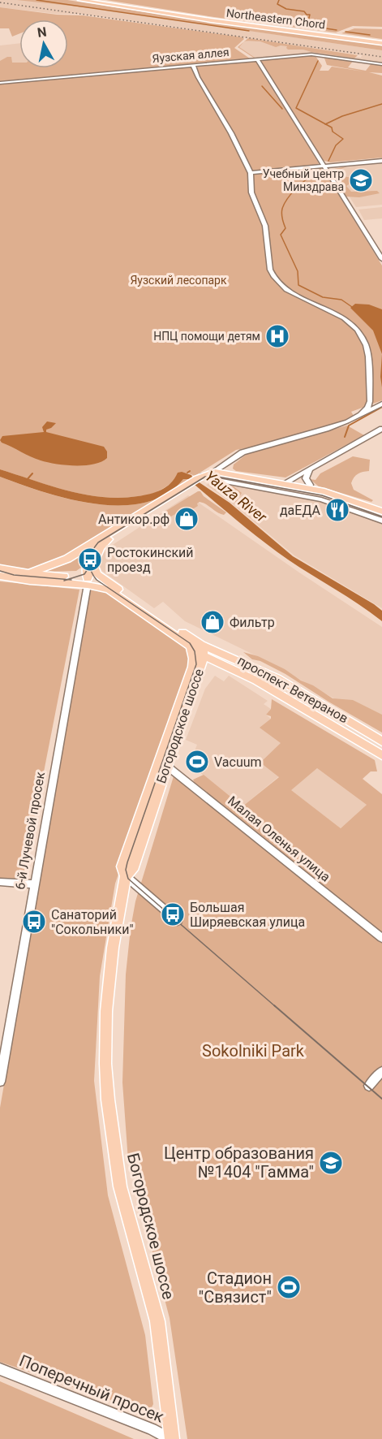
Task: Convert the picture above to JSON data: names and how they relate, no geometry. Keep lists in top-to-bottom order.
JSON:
{
  "streets": {
    "main road": ["Northeastern Chord", "проспект Ветеранов", "Богородское шоссе"],
    "street": [
      "Яузская аллея",
      "6-й Лучевой просек",
      "Малая Оленья улица",
      "Поперечный просек"
    ]
  },
  "crossings": [
    ["проспект Ветеранов", "Богородское шоссе"],
    ["Богородское шоссе", "6-й Лучевой просек"],
    ["Богородское шоссе", "Малая Оленья улица"],
    ["Богородское шоссе", "Поперечный просек"]
  ],
  "water": ["Yauza River"],
  "parks": ["Яузский лесопарк", "Sokolniki Park"],
  "places": {
    "school or university": ["Учебный центр Минздрава", "Центр образования №1404 \"Гамма\""],
    "hospital": ["НПЦ помощи детям"],
    "restaurant": ["даЕДА"],
    "shop": ["Антикор.рф", "Фильтр"],
    "bus stop": ["Ростокинский проезд", "Большая Ширяевская улица", "Санаторий \"Сокольники\""],
    "sports": ["Vacuum", "Стадион \"Связист\""]
  },
  "north": "top"
}
